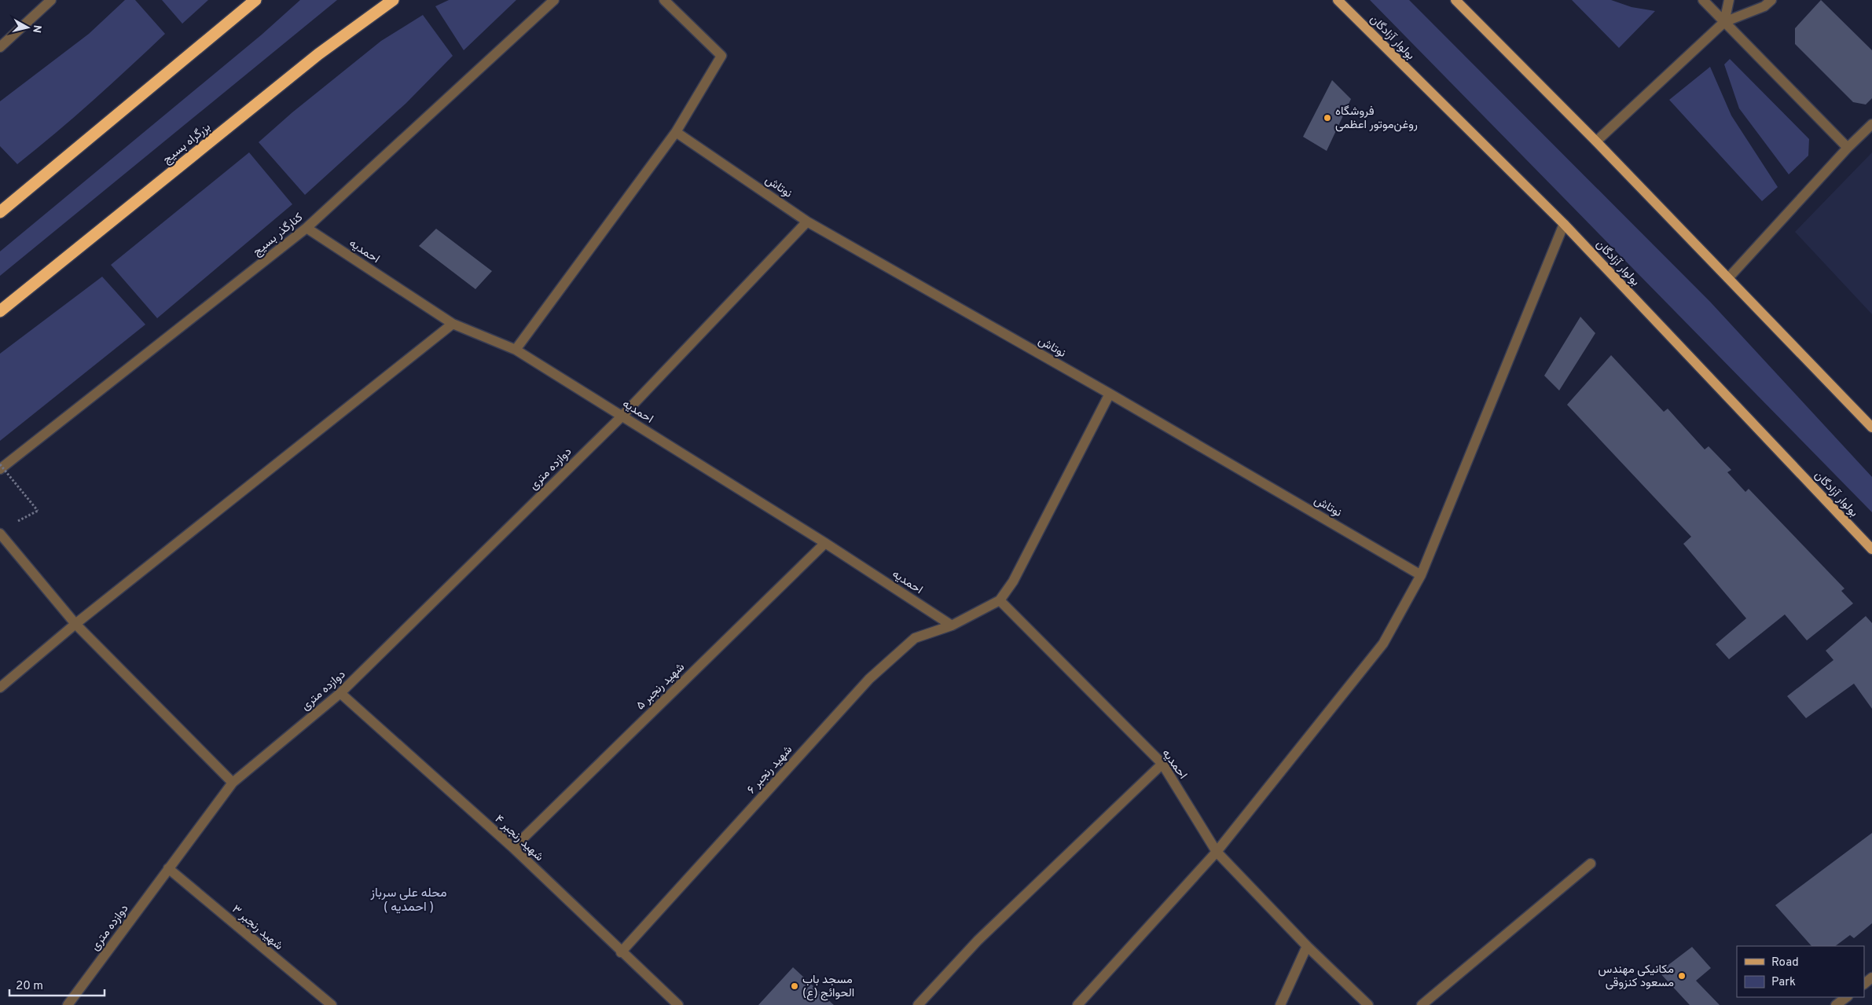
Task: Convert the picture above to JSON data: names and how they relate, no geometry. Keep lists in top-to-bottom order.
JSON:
{
  "streets": {
    "highway": ["بزرگراه بسیج"],
    "main road": ["بولوار آزادگان"],
    "street": [
      "نوتاش",
      "کنارگذر بسیج",
      "احمدیه",
      "دوازده متری",
      "شهید رنجبر ۵",
      "شهید رنجبر ۶",
      "شهید رنجبر ۴",
      "شهید رنجبر ۳"
    ]
  },
  "crossings": [
    ["نوتاش", "دوازده متری"],
    ["کنارگذر بسیج", "احمدیه"],
    ["احمدیه", "دوازده متری"],
    ["احمدیه", "شهید رنجبر ۵"],
    ["احمدیه", "شهید رنجبر ۶"],
    ["دوازده متری", "شهید رنجبر ۴"],
    ["دوازده متری", "شهید رنجبر ۳"],
    ["شهید رنجبر ۵", "شهید رنجبر ۴"],
    ["شهید رنجبر ۶", "شهید رنجبر ۴"]
  ],
  "districts": ["محله علی سرباز ( احمدیه )"],
  "places": ["فروشگاه روغن‌موتور اعظمی", "مکانیکی مهندس مسعود کنزوقی", "مسجد باب الحوائج (ع)"],
  "legend": ["Road", "Park"],
  "scale_bar": "20 m",
  "north": "right"
}
